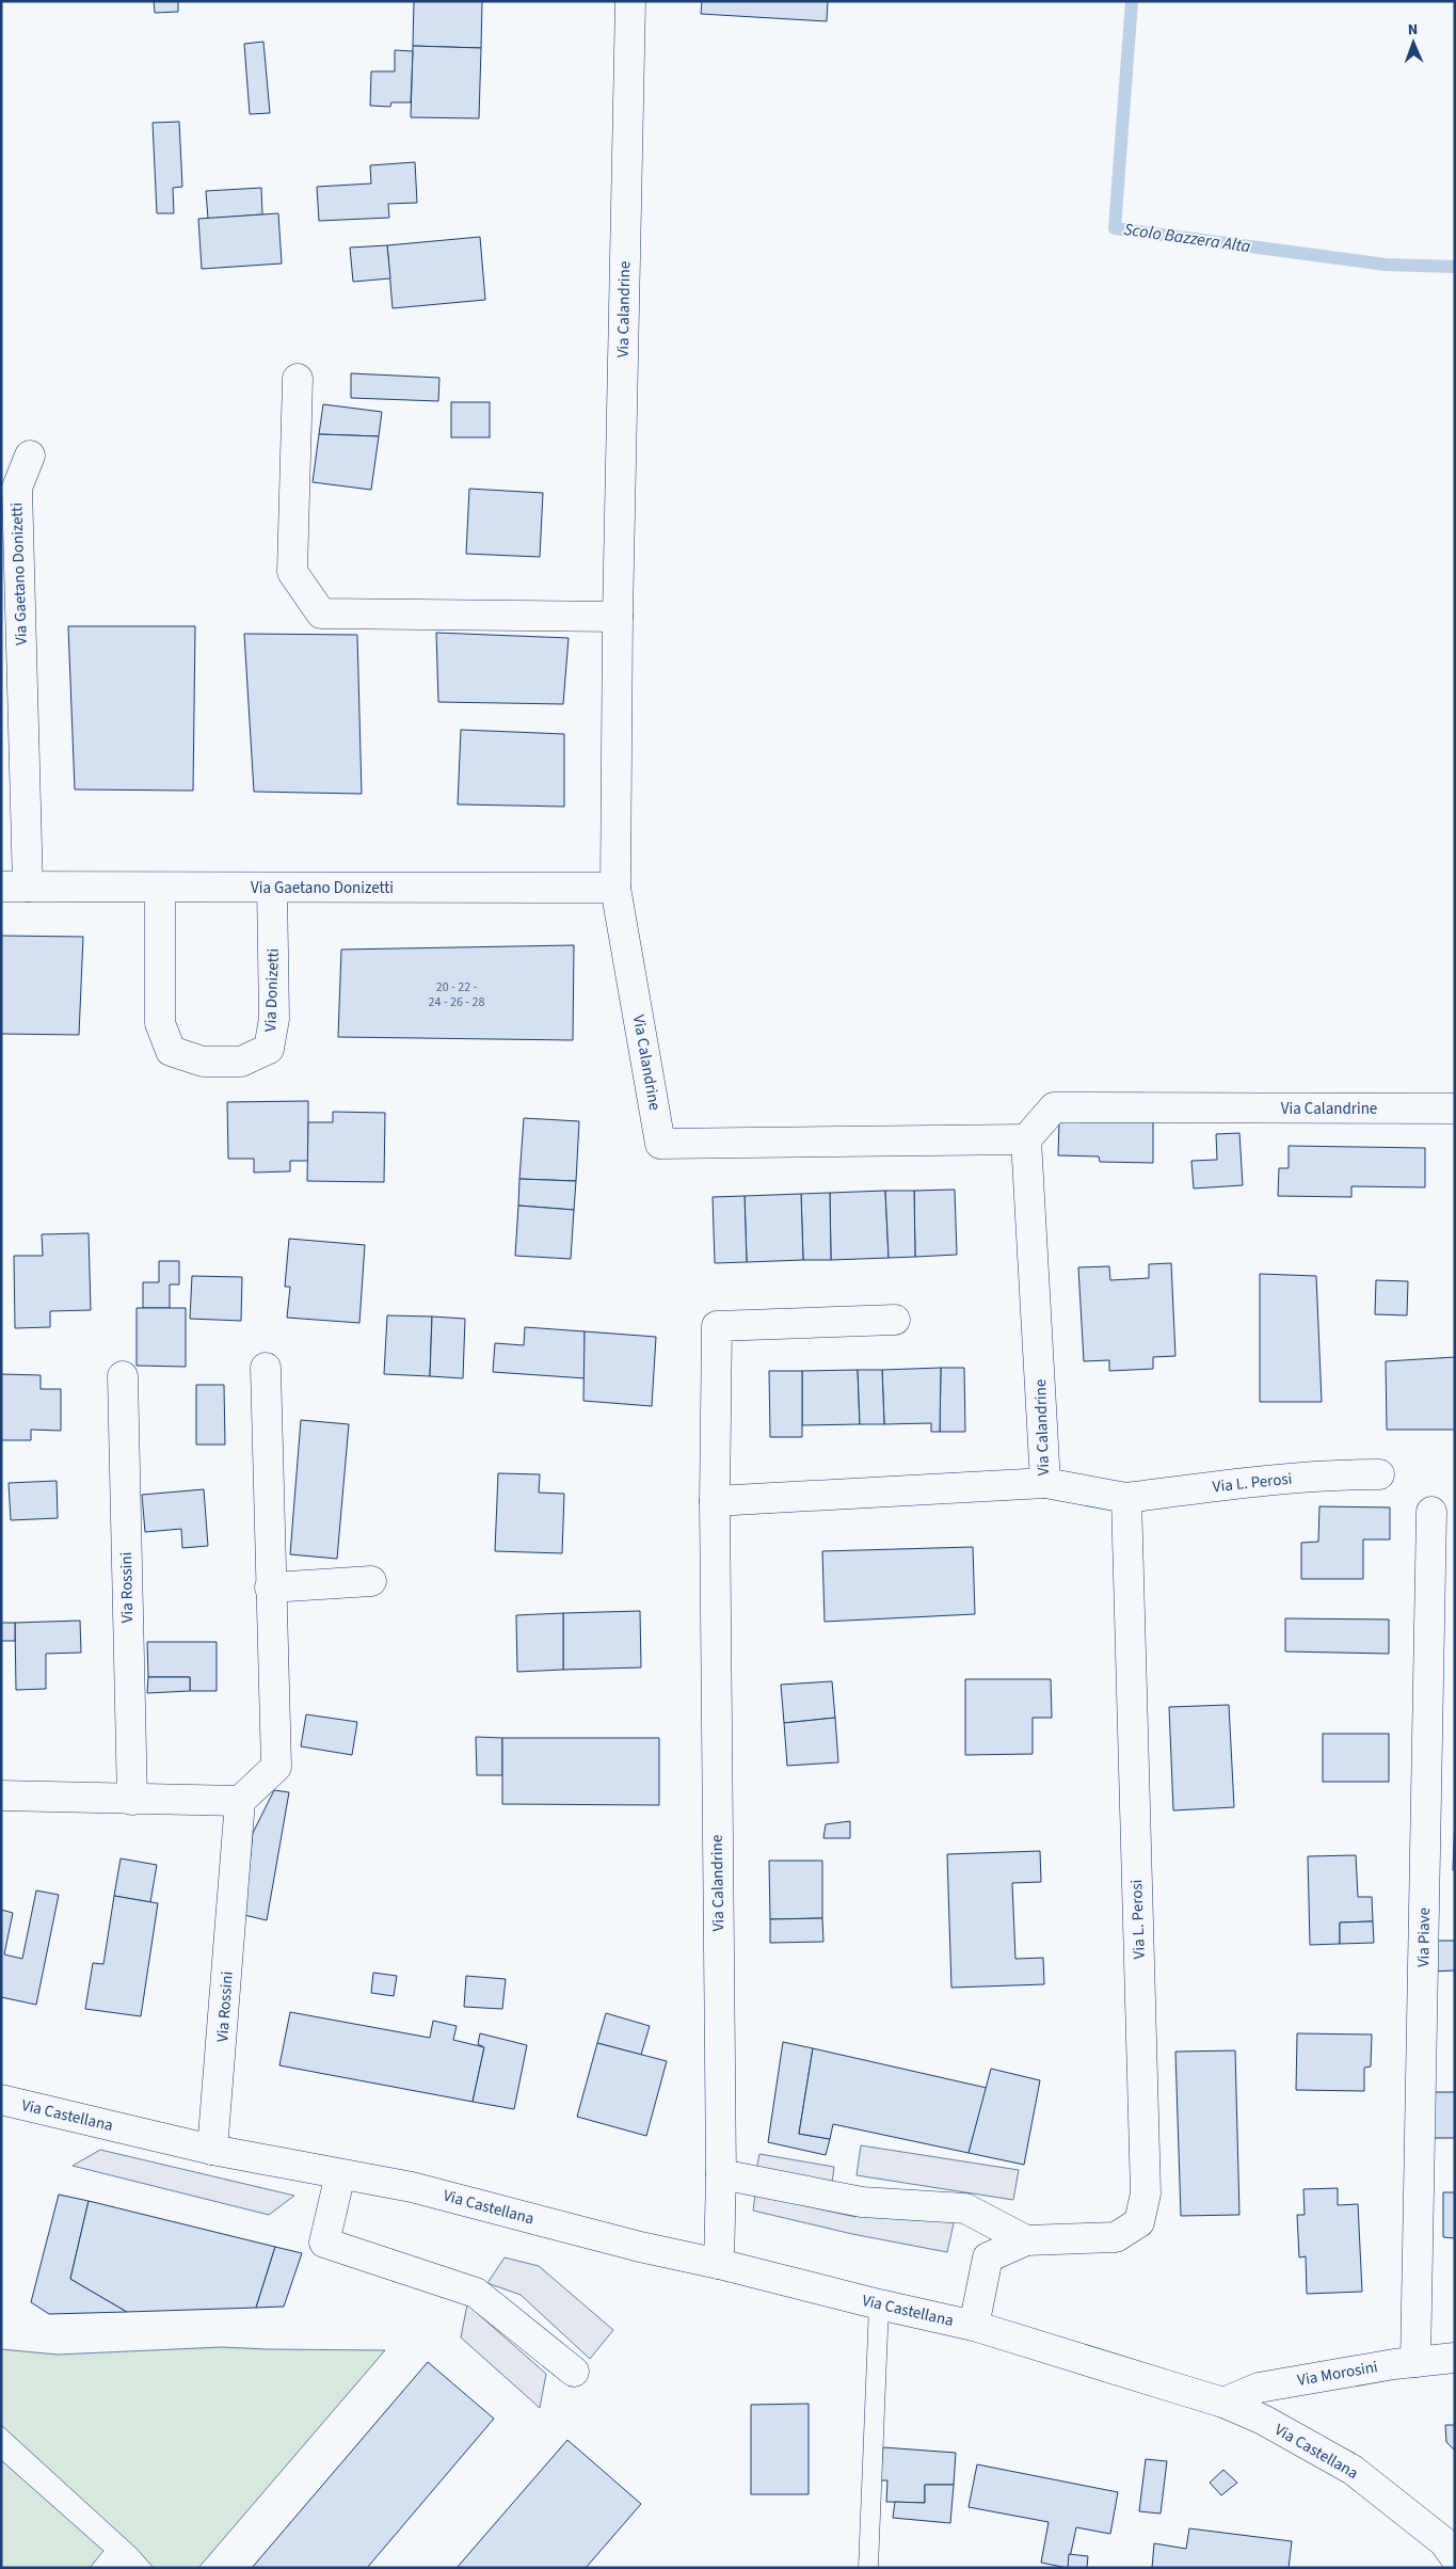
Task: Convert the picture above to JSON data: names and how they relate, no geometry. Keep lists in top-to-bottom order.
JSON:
{
  "streets": {
    "street": [
      "Via Calandrine",
      "Via Gaetano Donizetti",
      "Via Donizetti",
      "Via L. Perosi",
      "Via Rossini",
      "Via Piave",
      "Via Castellana",
      "Via Morosini"
    ]
  },
  "crossings": [
    ["Via Calandrine", "Via Gaetano Donizetti"],
    ["Via Calandrine", "Via L. Perosi"],
    ["Via Calandrine", "Via Castellana"],
    ["Via Gaetano Donizetti", "Via Donizetti"],
    ["Via L. Perosi", "Via Castellana"],
    ["Via Rossini", "Via Castellana"],
    ["Via Piave", "Via Morosini"],
    ["Via Castellana", "Via Morosini"]
  ],
  "water": ["Scolo Bazzera Alta"],
  "house_numbers": ["20 - 22 - 24 - 26 - 28"],
  "north": "top"
}
